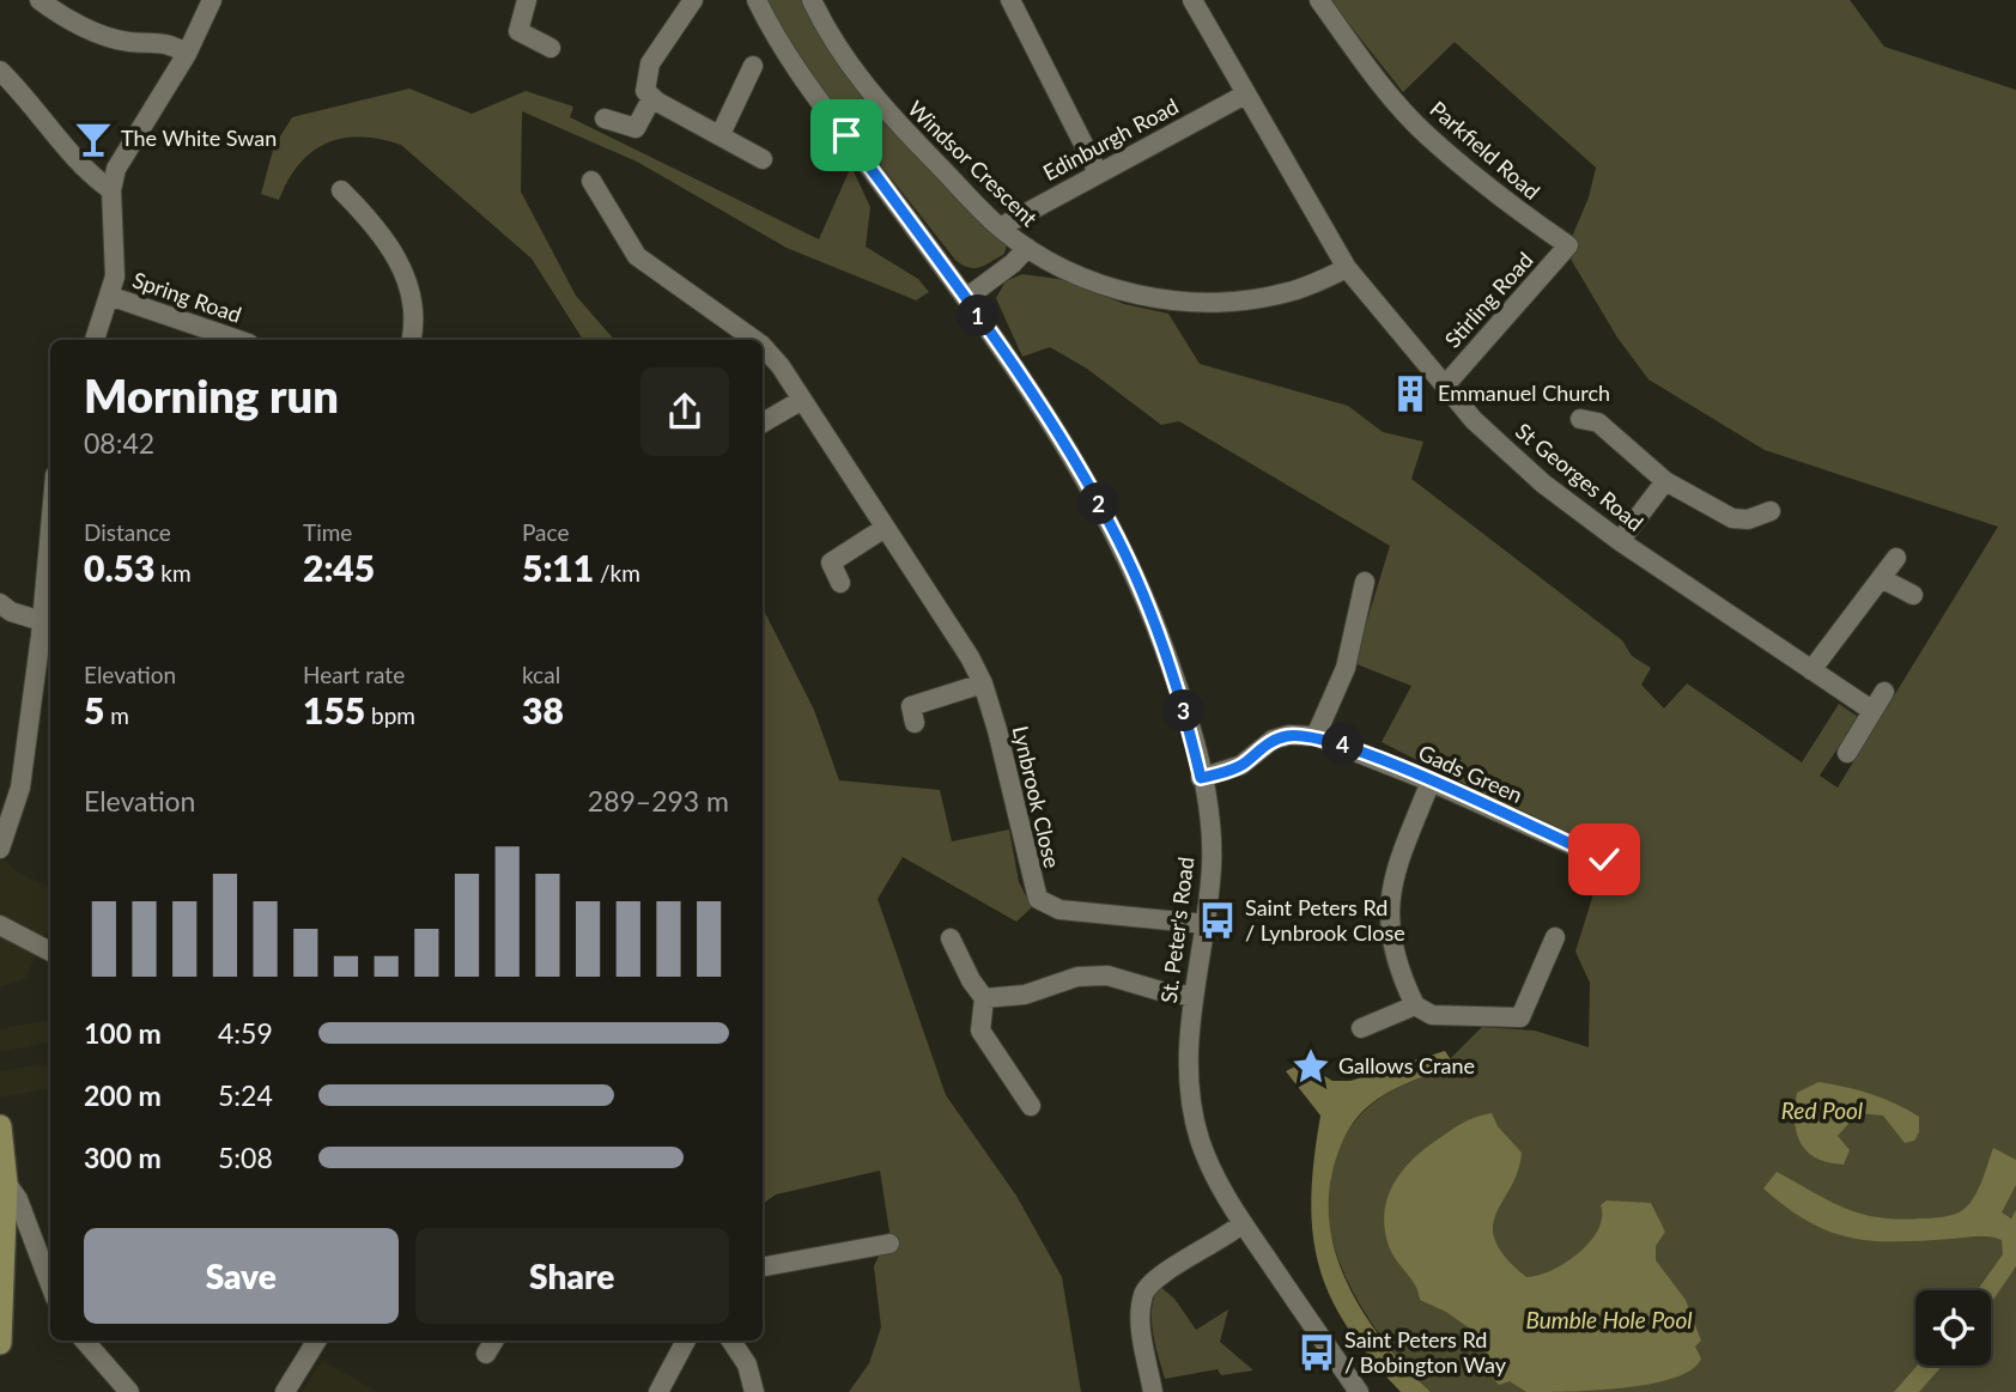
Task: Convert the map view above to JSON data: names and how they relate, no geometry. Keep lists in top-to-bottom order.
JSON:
{
  "streets": {
    "street": [
      "Edinburgh Road",
      "Parkfield Road",
      "Windsor Crescent",
      "Spring Road",
      "Stirling Road",
      "St Georges Road",
      "Gads Green",
      "Lynbrook Close",
      "St. Peter's Road"
    ]
  },
  "crossings": [
    ["Edinburgh Road", "Windsor Crescent"],
    ["Edinburgh Road", "St Georges Road"],
    ["Parkfield Road", "Stirling Road"],
    ["Windsor Crescent", "St Georges Road"],
    ["Stirling Road", "St Georges Road"],
    ["Gads Green", "St. Peter's Road"],
    ["Lynbrook Close", "St. Peter's Road"]
  ],
  "water": ["Red Pool", "Bumble Hole Pool"],
  "places": {
    "bar": ["The White Swan"],
    "building": ["Emmanuel Church"],
    "bus stop": ["Saint Peters Rd / Lynbrook Close", "Saint Peters Rd / Bobington Way"],
    "place": ["Gallows Crane"]
  },
  "page": {
    "pins": [
      "1",
      "2",
      "3",
      "4"
    ],
    "heading": ["Morning run", "08:42"],
    "stats": [
      ["Distance", "0.53 km"],
      ["Time", "2:45"],
      ["Pace", "5:11 /km"],
      ["Elevation", "5 m"],
      ["Heart rate", "155 bpm"],
      ["kcal", "38"]
    ],
    "chart": ["Elevation", "289–293 m"],
    "list": [
      {
        "name": "100 m",
        "note": "4:59"
      },
      {
        "name": "200 m",
        "note": "5:24"
      },
      {
        "name": "300 m",
        "note": "5:08"
      }
    ],
    "buttons": ["Save", "Share"]
  }
}
